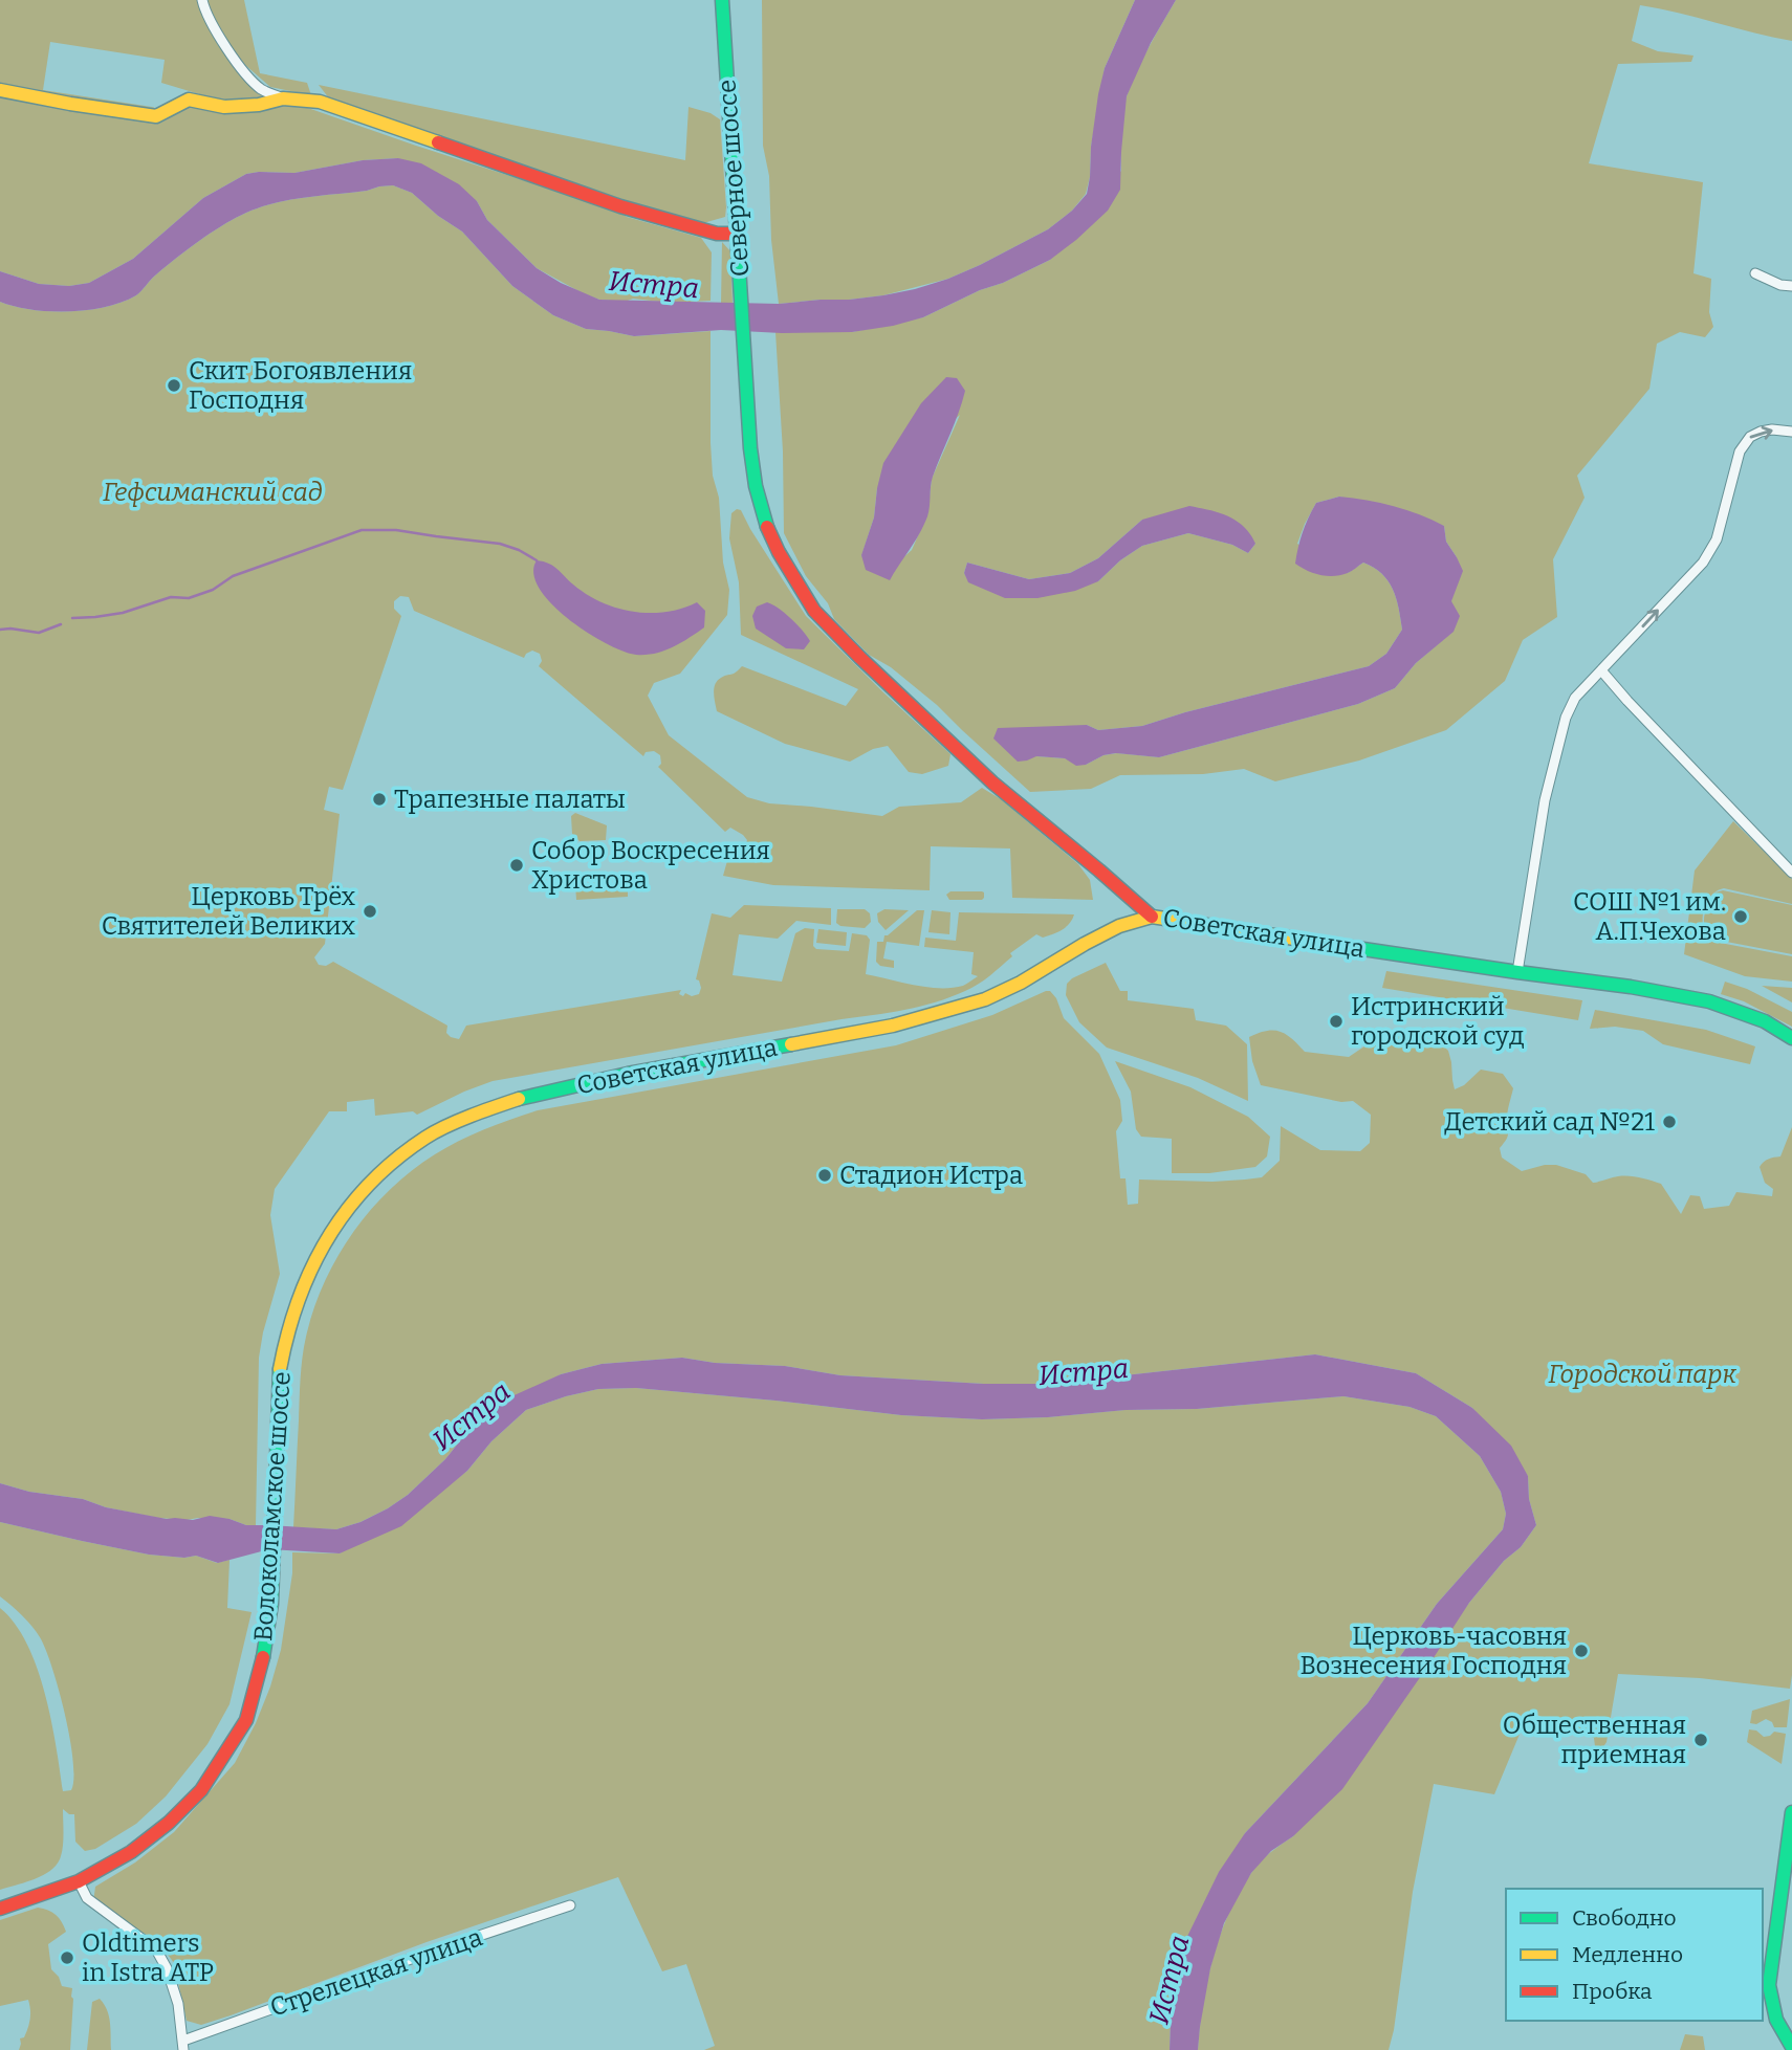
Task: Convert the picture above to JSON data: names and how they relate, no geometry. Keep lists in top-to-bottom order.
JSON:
{
  "streets": {
    "main road": ["Северное шоссе", "Советская улица", "Волоколамское шоссе"],
    "street": ["Стрелецкая улица"]
  },
  "crossings": [
    ["Северное шоссе", "Советская улица"],
    ["Советская улица", "Волоколамское шоссе"]
  ],
  "water": ["Истра"],
  "parks": ["Гефсиманский сад", "Городской парк"],
  "places": [
    "Скит Богоявления Господня",
    "Трапезные палаты",
    "Собор Воскресения Христова",
    "Церковь Трёх Святителей Великих",
    "СОШ №1 им. А.П.Чехова",
    "Истринский городской суд",
    "Детский сад №21",
    "Стадион Истра",
    "Церковь-часовня Вознесения Господня",
    "Общественная приемная",
    "Oldtimers in Istra ATP"
  ],
  "legend": ["Свободно", "Медленно", "Пробка"]
}
